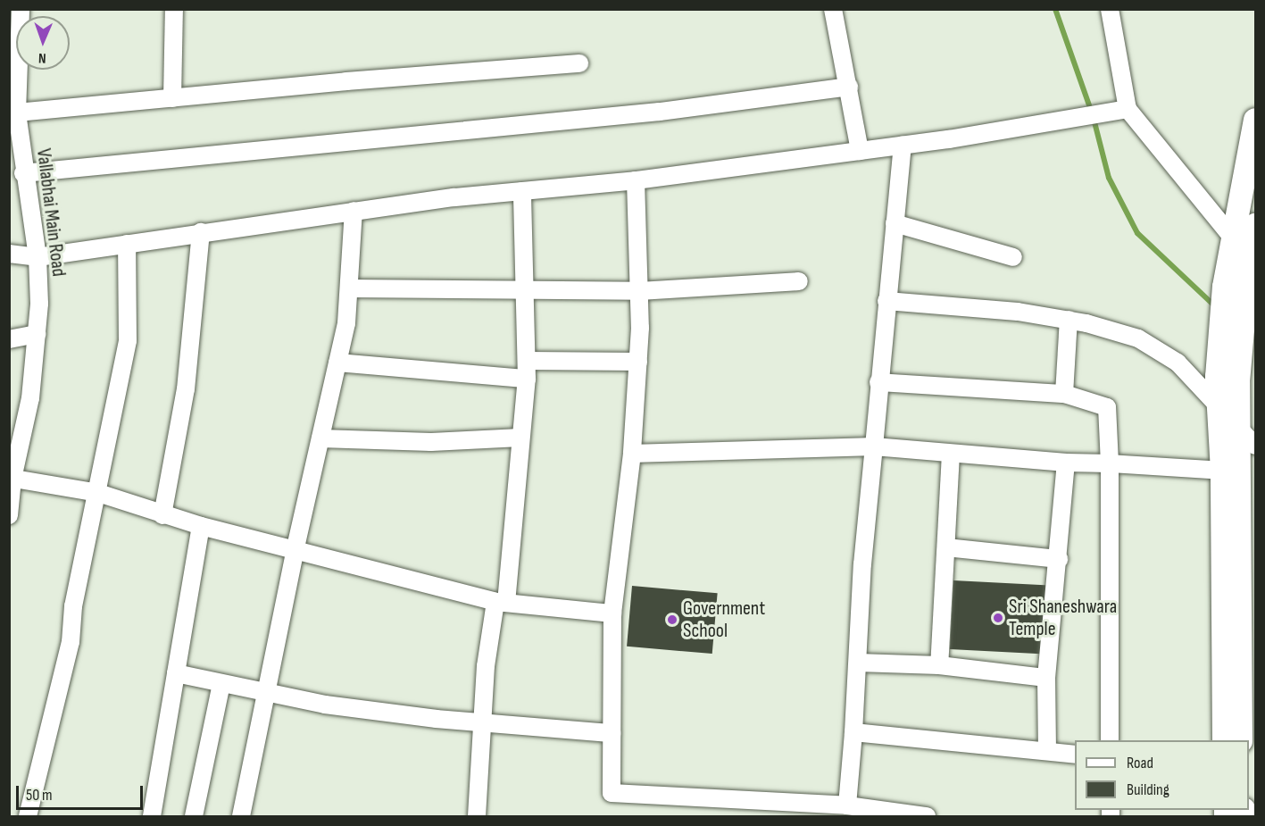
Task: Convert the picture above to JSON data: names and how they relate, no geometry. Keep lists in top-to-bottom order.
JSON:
{
  "streets": {
    "street": ["Vallabhai Main Road"]
  },
  "places": ["Sri Shaneshwara Temple", "Government School"],
  "legend": ["Road", "Building"],
  "scale_bar": "50 m",
  "north": "bottom"
}
